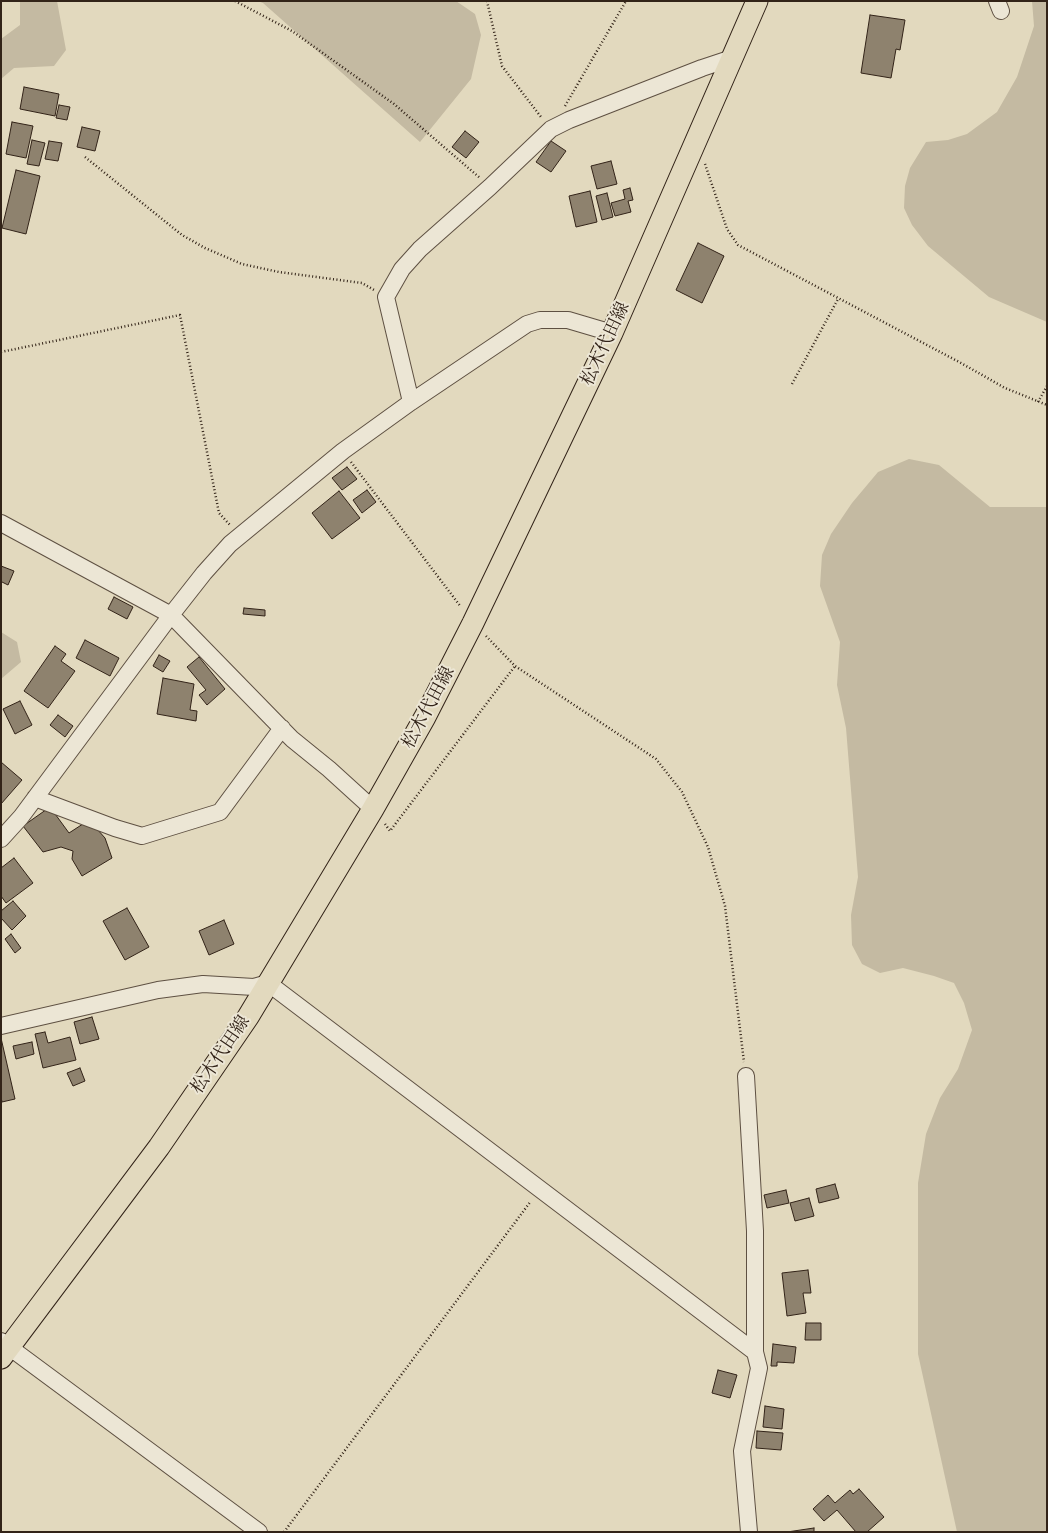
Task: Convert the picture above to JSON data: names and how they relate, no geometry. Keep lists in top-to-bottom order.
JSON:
{
  "streets": {
    "main road": ["松木代田線"]
  }
}
